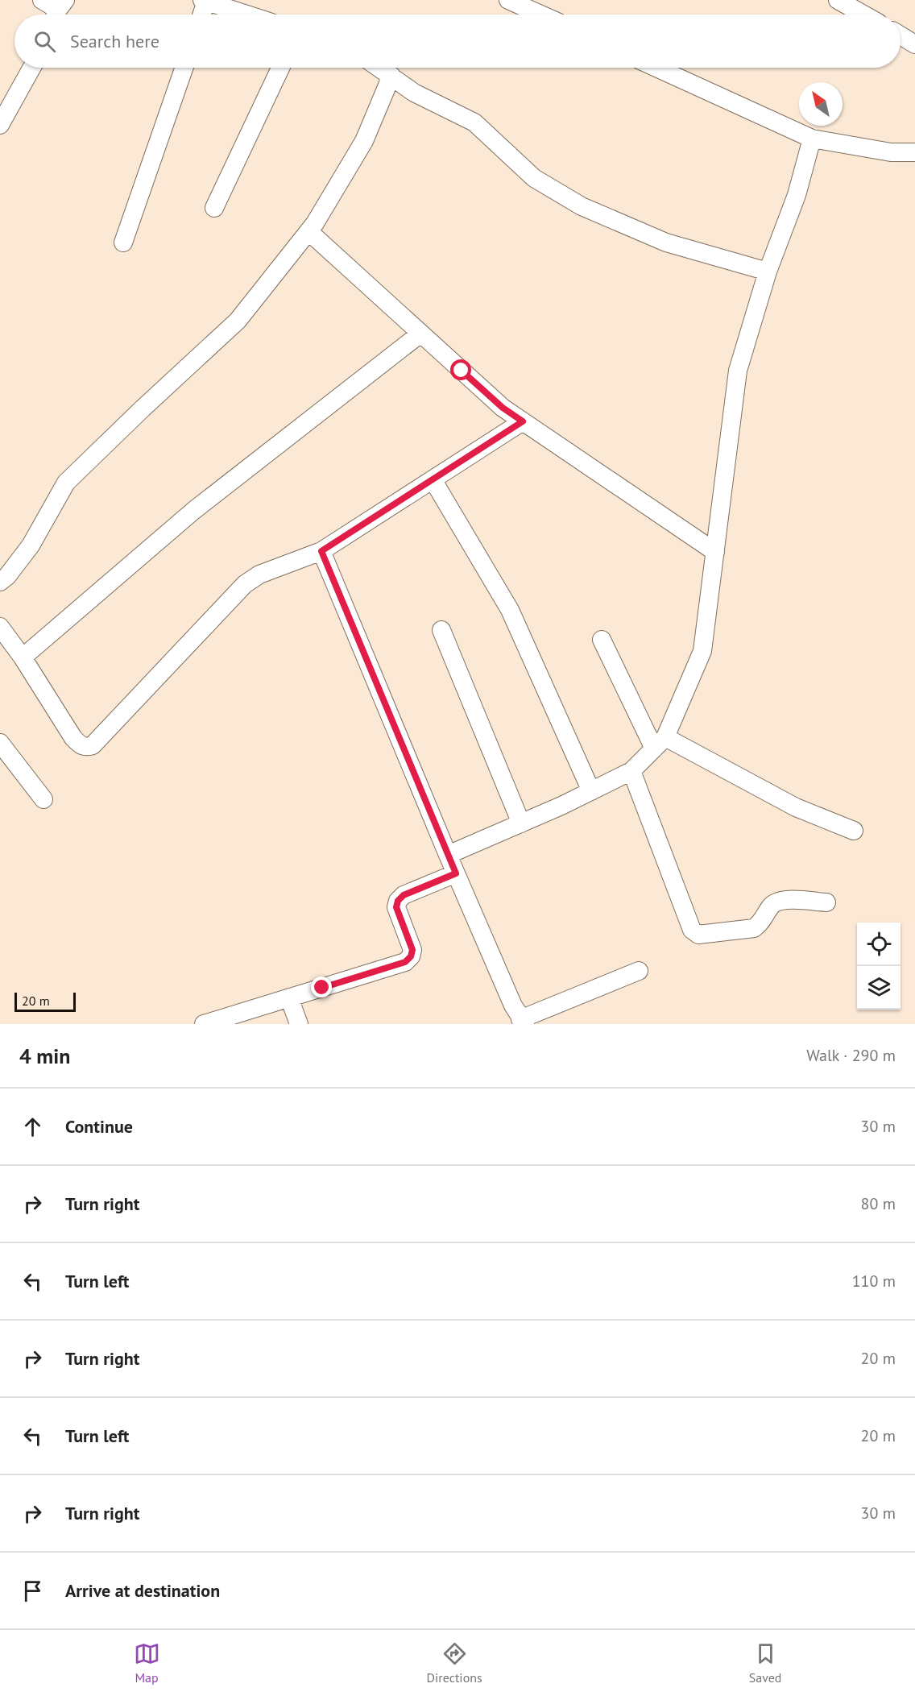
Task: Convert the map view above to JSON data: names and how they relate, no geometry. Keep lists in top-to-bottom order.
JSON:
{
  "scale_bar": "20 m",
  "north": "top left",
  "page": {
    "search": "Search here",
    "scale": "20 m",
    "heading": ["4 min", "Walk · 290 m"],
    "list": [
      ["Continue", "30 m"],
      ["Turn right", "80 m"],
      ["Turn left", "110 m"],
      ["Turn right", "20 m"],
      ["Turn left", "20 m"],
      ["Turn right", "30 m"],
      "Arrive at destination"
    ],
    "nav": ["Map", "Directions", "Saved"]
  }
}
